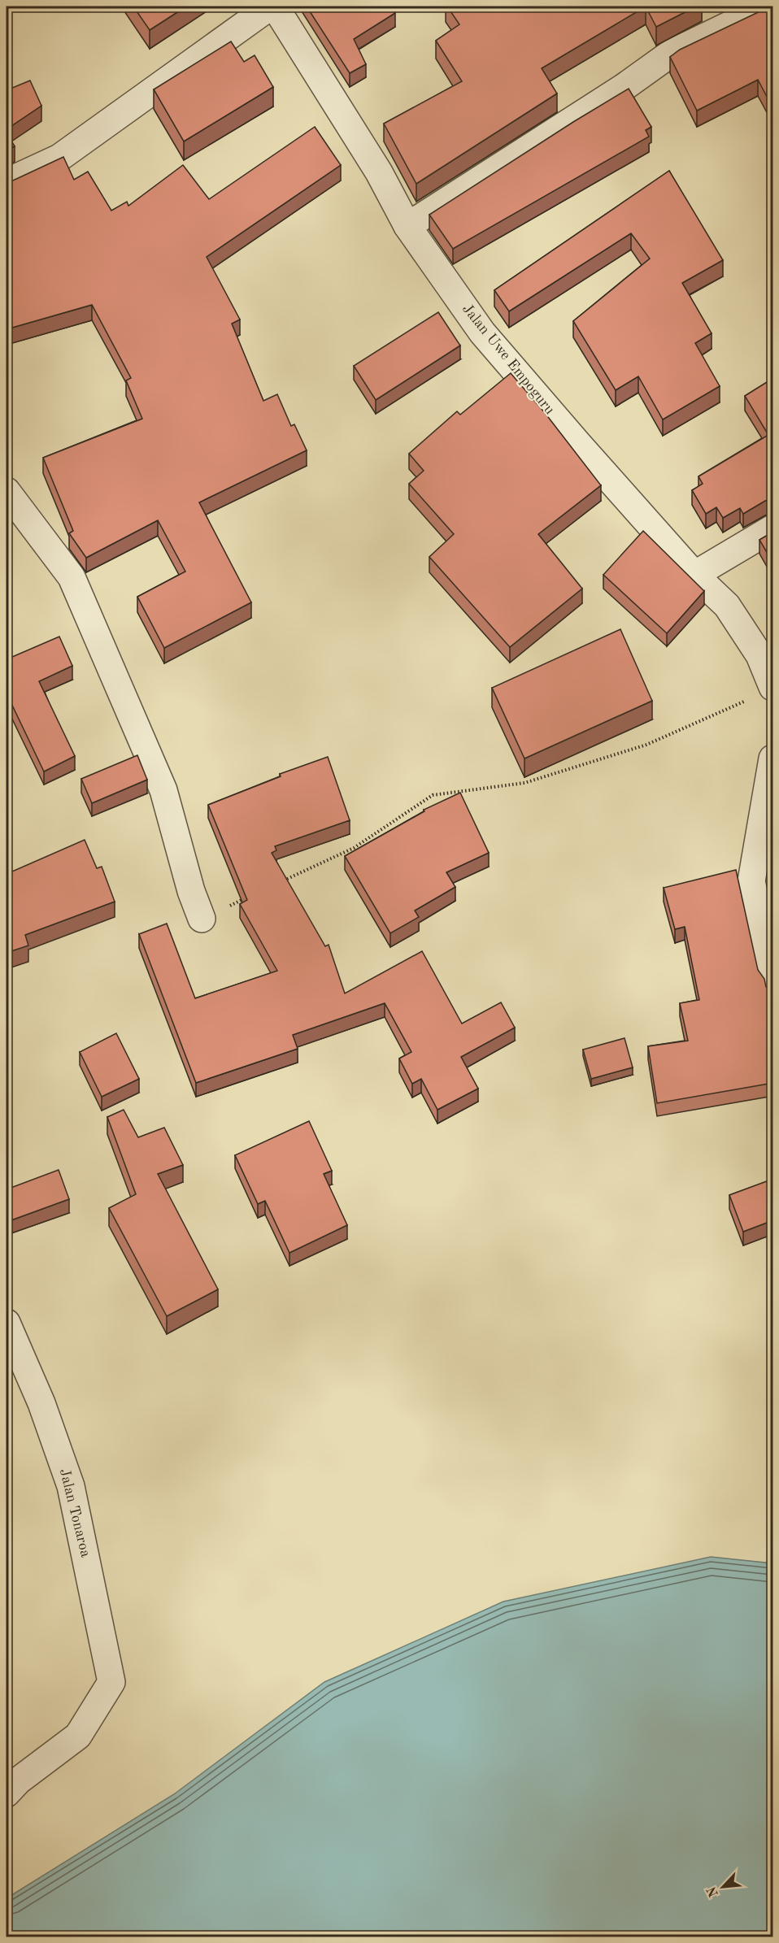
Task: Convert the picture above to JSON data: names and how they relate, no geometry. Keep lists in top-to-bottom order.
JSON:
{
  "streets": {
    "street": ["Jalan Uwe Empoguru", "Jalan Tonaroa"]
  },
  "north": "bottom left"
}
